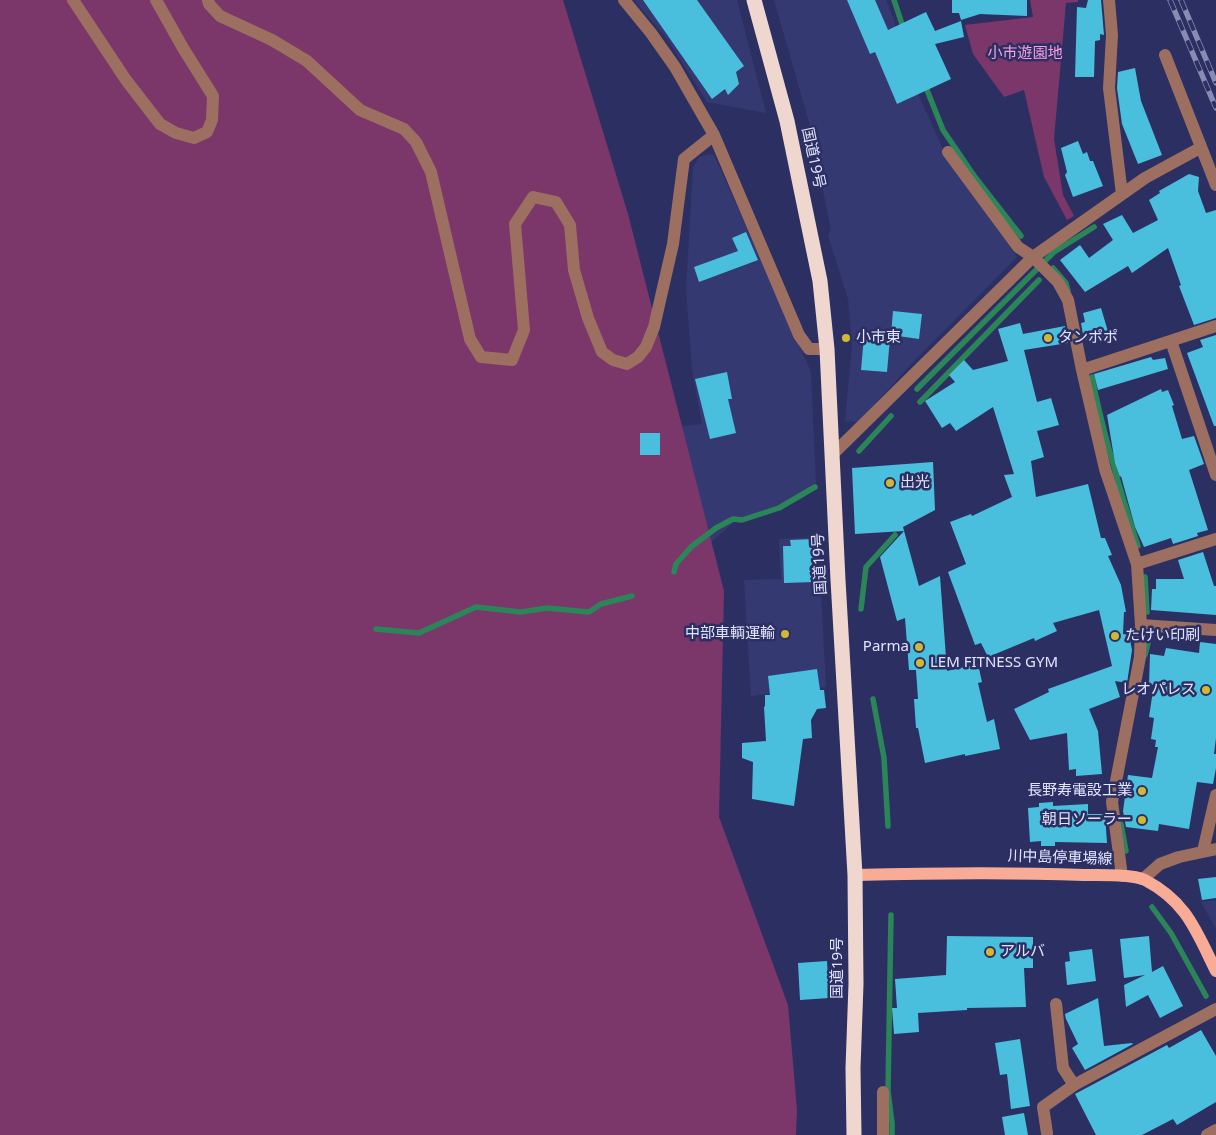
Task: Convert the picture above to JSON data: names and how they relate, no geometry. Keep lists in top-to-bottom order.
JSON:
{
  "streets": {
    "highway": ["国道19号"],
    "main road": ["川中島停車場線"]
  },
  "crossings": [
    ["国道19号", "川中島停車場線"]
  ],
  "parks": ["小市遊園地"],
  "places": [
    "小市東",
    "タンポポ",
    "出光",
    "中部車輌運輸",
    "たけい印刷",
    "Parma",
    "LEM FITNESS GYM",
    "レオパレス",
    "長野寿電設工業",
    "朝日ソーラー",
    "アルバ"
  ]
}
